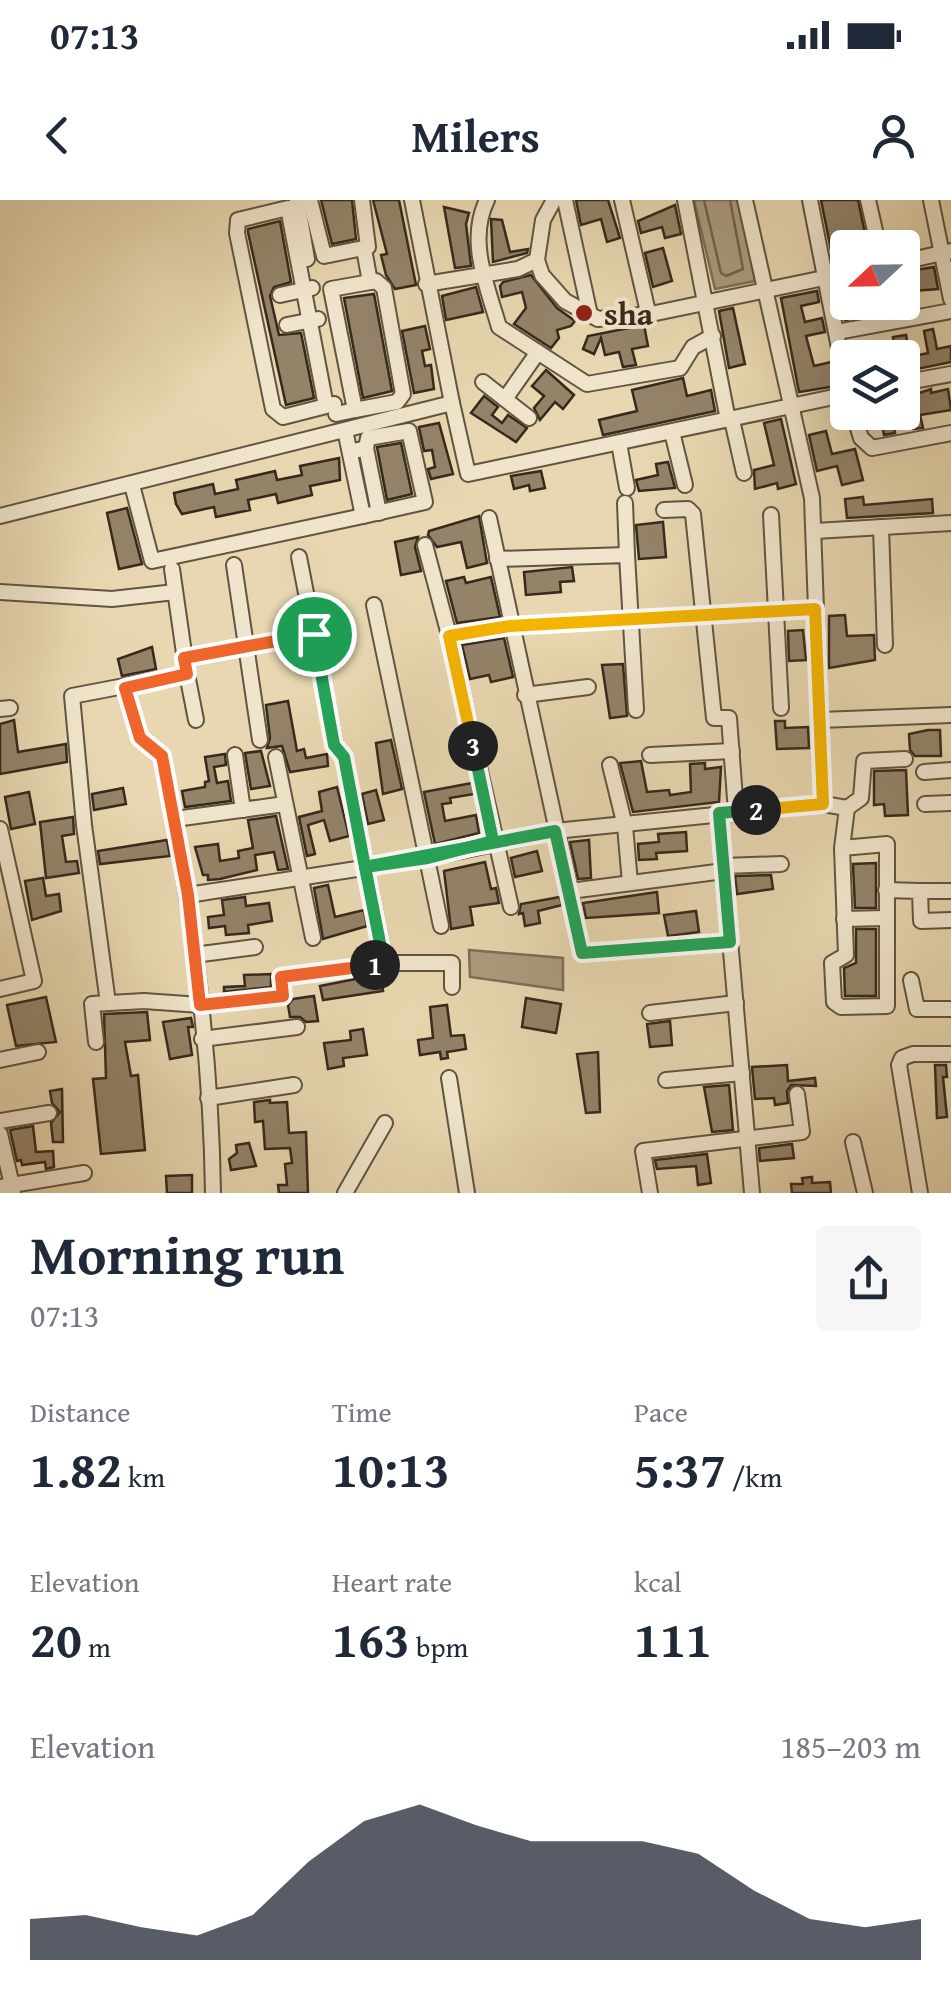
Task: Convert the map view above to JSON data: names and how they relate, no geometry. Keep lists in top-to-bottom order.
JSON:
{
  "places": ["sha"],
  "north": "left",
  "page": {
    "status": "07:13",
    "header": "Milers",
    "pins": ["3", "2", "1"],
    "heading": ["Morning run", "07:13"],
    "stats": [
      ["Distance", "1.82 km"],
      ["Time", "10:13"],
      ["Pace", "5:37 /km"],
      ["Elevation", "20 m"],
      ["Heart rate", "163 bpm"],
      ["kcal", "111"]
    ],
    "chart": ["Elevation", "185–203 m"]
  }
}
